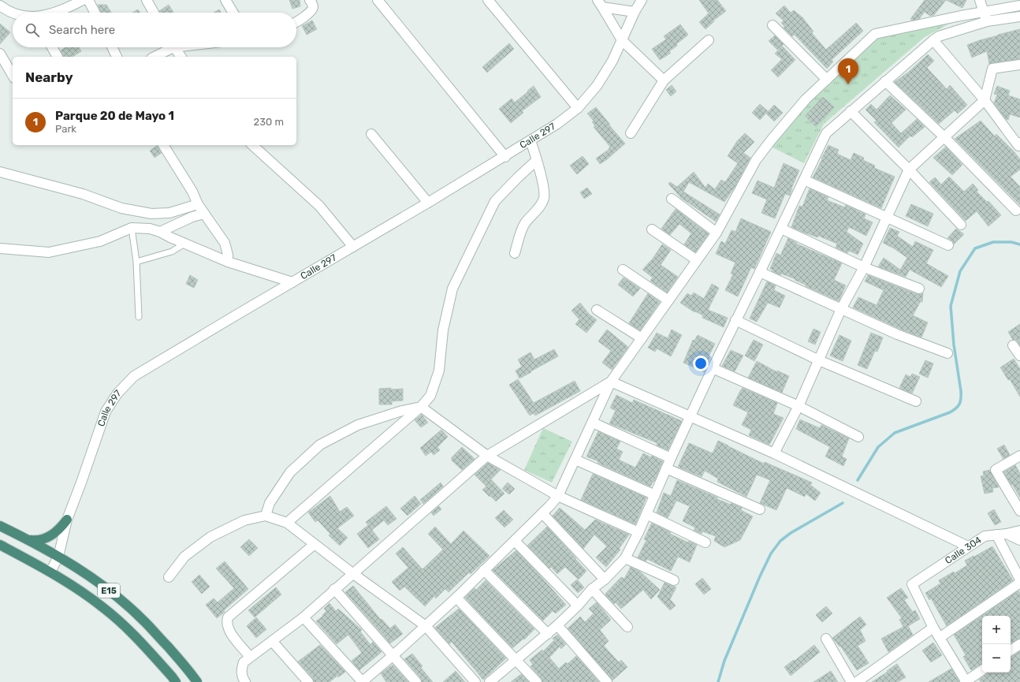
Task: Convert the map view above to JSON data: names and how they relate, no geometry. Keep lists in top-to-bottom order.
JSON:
{
  "streets": {
    "highway": ["E15"],
    "street": ["Calle 297", "Calle 304"]
  },
  "crossings": [
    ["Calle 297", "E15"]
  ],
  "page": {
    "search": "Search here",
    "heading": "Nearby",
    "pins": "1",
    "list": [
      {
        "mark": "1",
        "name": "Parque 20 de Mayo 1",
        "note": "Park",
        "value": "230 m"
      }
    ],
    "map_buttons": ["+", "−"]
  }
}
